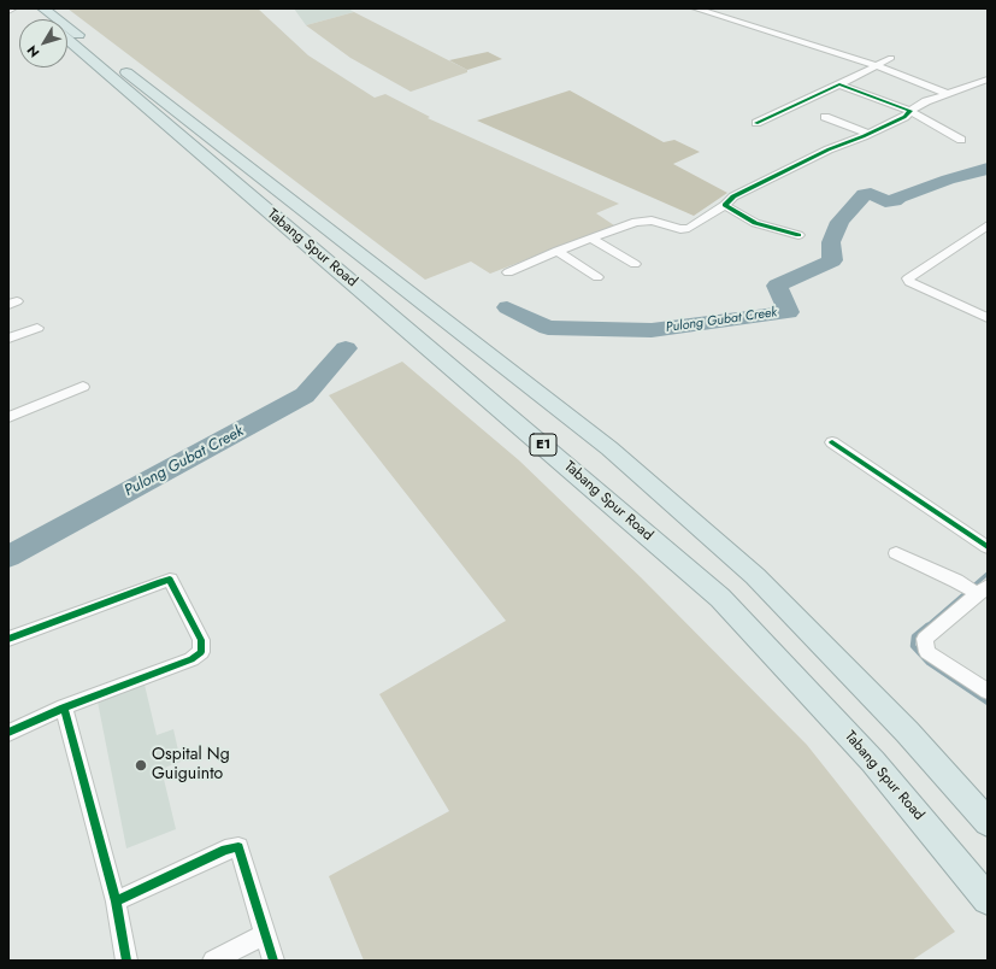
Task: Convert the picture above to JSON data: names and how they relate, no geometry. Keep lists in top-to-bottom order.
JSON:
{
  "streets": {
    "highway": ["Tabang Spur Road", "E1"]
  },
  "water": ["Pulong Gubat Creek"],
  "places": ["Ospital Ng Guiguinto"],
  "north": "bottom left"
}
